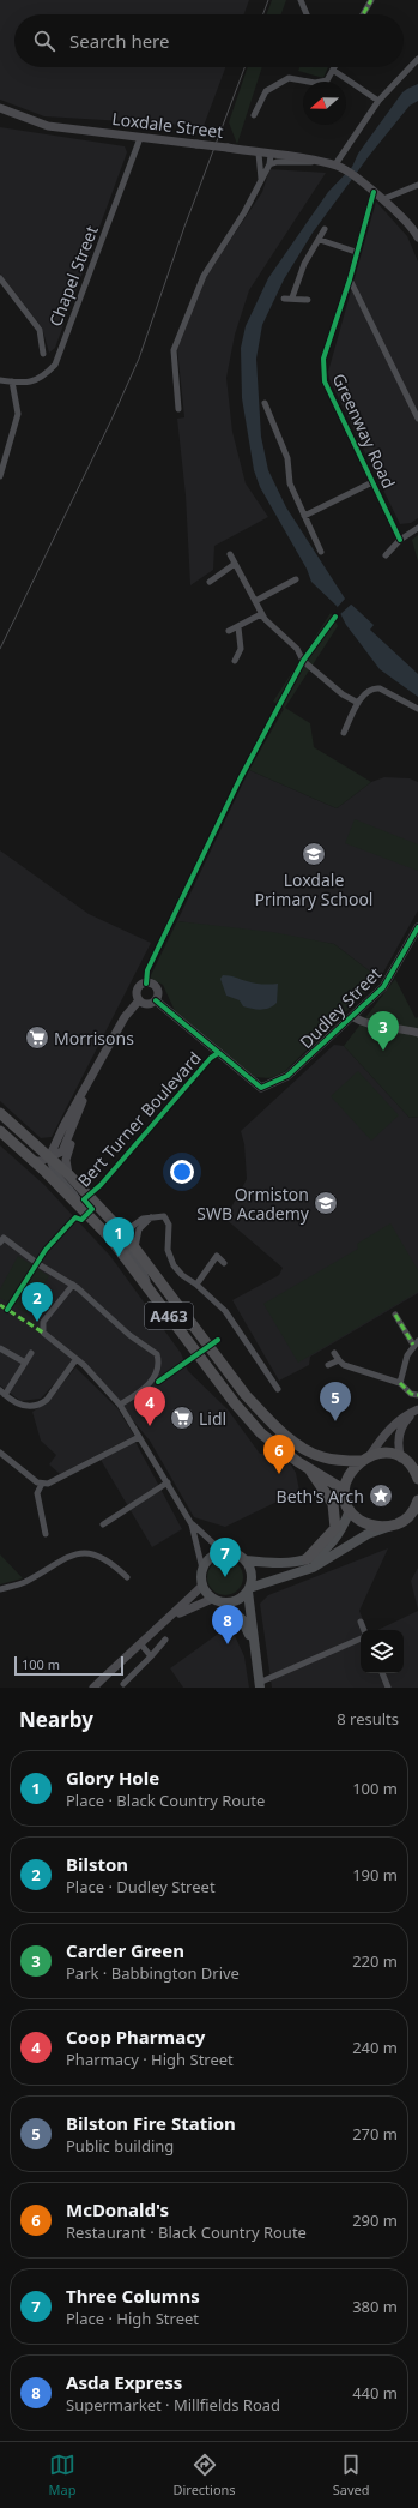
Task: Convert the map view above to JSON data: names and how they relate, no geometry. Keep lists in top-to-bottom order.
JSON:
{
  "streets": {
    "highway": ["A463"],
    "street": [
      "Loxdale Street",
      "Chapel Street",
      "Greenway Road",
      "Dudley Street"
    ],
    "cycle path": ["Bert Turner Boulevard"]
  },
  "crossings": [
    ["Loxdale Street", "Chapel Street"]
  ],
  "places": {
    "school or university": ["Loxdale Primary School", "Ormiston SWB Academy"],
    "supermarket": ["Morrisons", "Lidl"],
    "place": ["Beth's Arch"]
  },
  "scale_bar": "100 m",
  "north": "left",
  "page": {
    "search": "Search here",
    "pins": [
      "3",
      "1",
      "2",
      "5",
      "4",
      "6",
      "7",
      "8"
    ],
    "scale": "100 m",
    "heading": ["Nearby", "8 results"],
    "list": [
      {
        "mark": "1",
        "name": "Glory Hole",
        "note": "Place · Black Country Route",
        "value": "100 m"
      },
      {
        "mark": "2",
        "name": "Bilston",
        "note": "Place · Dudley Street",
        "value": "190 m"
      },
      {
        "mark": "3",
        "name": "Carder Green",
        "note": "Park · Babbington Drive",
        "value": "220 m"
      },
      {
        "mark": "4",
        "name": "Coop Pharmacy",
        "note": "Pharmacy · High Street",
        "value": "240 m"
      },
      {
        "mark": "5",
        "name": "Bilston Fire Station",
        "note": "Public building",
        "value": "270 m"
      },
      {
        "mark": "6",
        "name": "McDonald's",
        "note": "Restaurant · Black Country Route",
        "value": "290 m"
      },
      {
        "mark": "7",
        "name": "Three Columns",
        "note": "Place · High Street",
        "value": "380 m"
      },
      {
        "mark": "8",
        "name": "Asda Express",
        "note": "Supermarket · Millfields Road",
        "value": "440 m"
      }
    ],
    "nav": ["Map", "Directions", "Saved"]
  }
}
